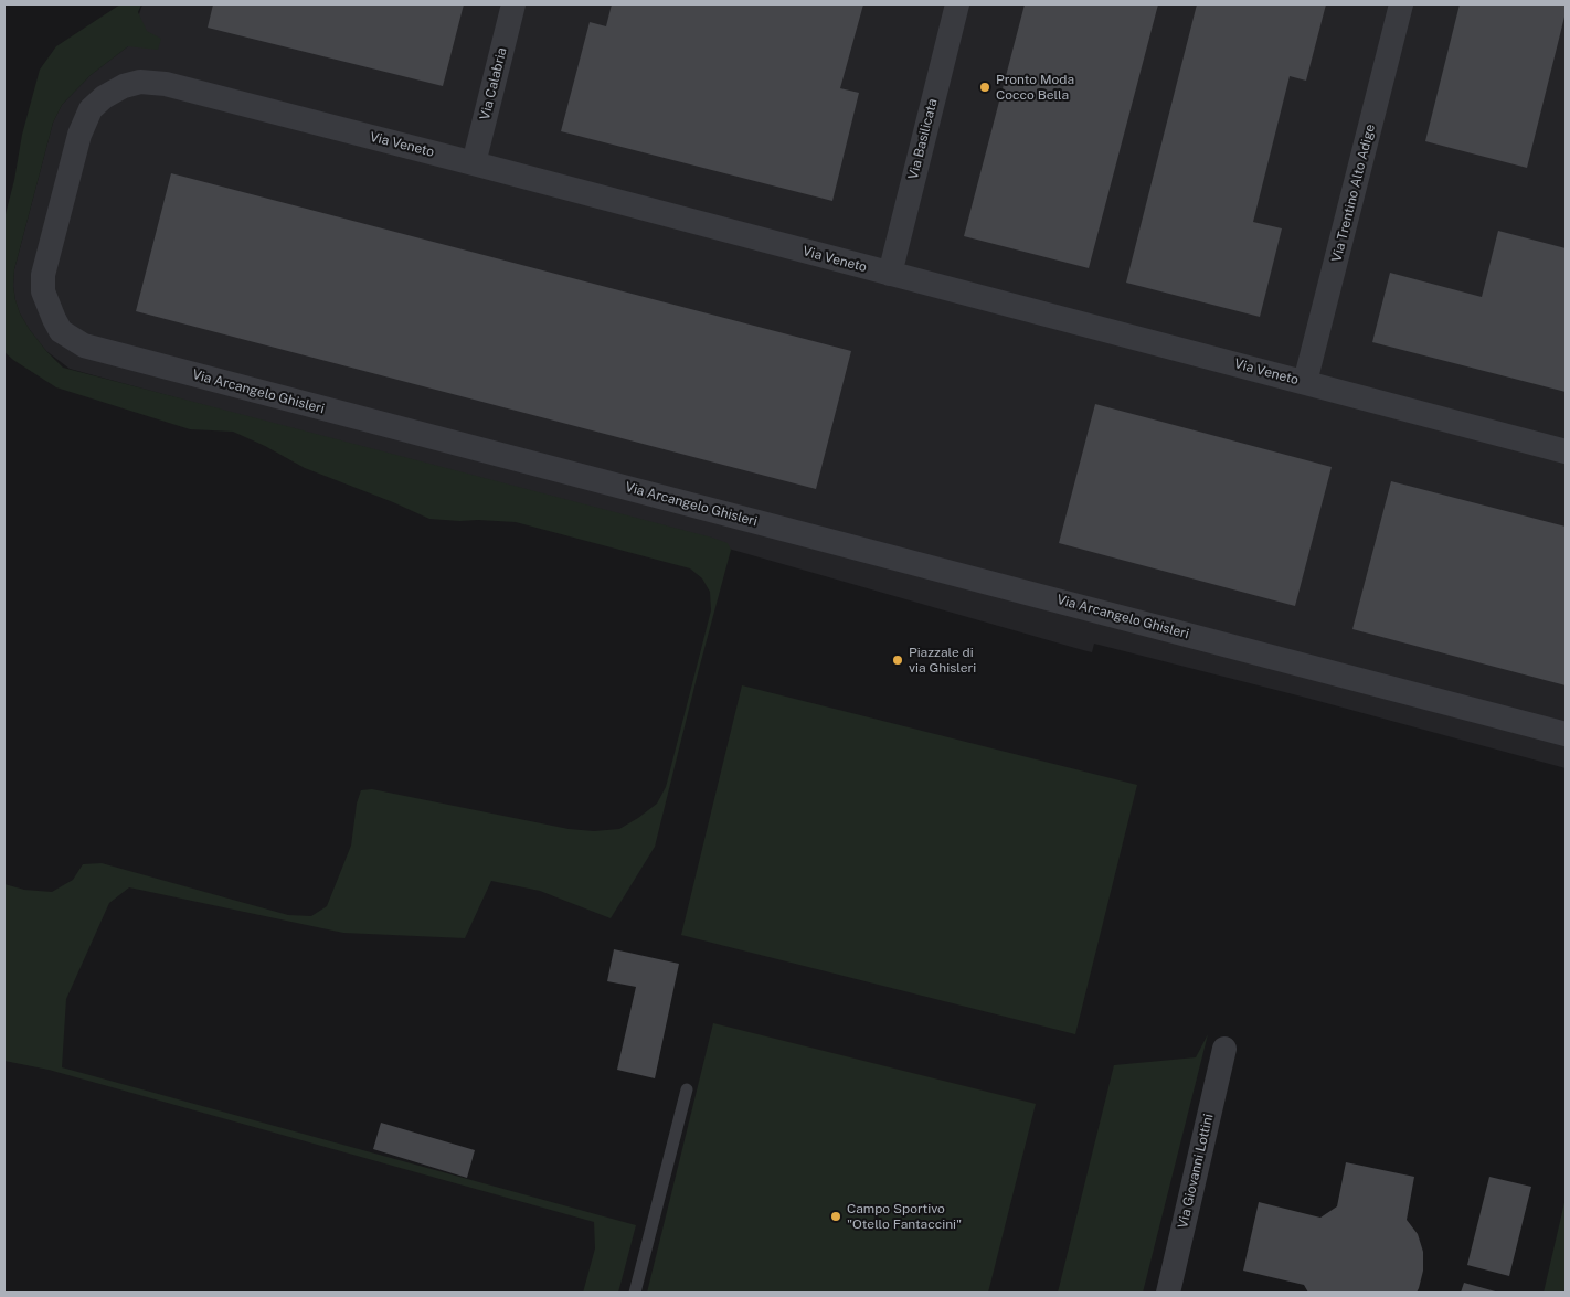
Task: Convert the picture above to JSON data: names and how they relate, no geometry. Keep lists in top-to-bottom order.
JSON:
{
  "streets": {
    "street": [
      "Via Calabria",
      "Via Basilicata",
      "Via Veneto",
      "Via Trentino Alto Adige",
      "Via Arcangelo Ghisleri",
      "Via Giovanni Lottini"
    ]
  },
  "crossings": [
    ["Via Calabria", "Via Veneto"],
    ["Via Basilicata", "Via Veneto"],
    ["Via Veneto", "Via Trentino Alto Adige"],
    ["Via Veneto", "Via Arcangelo Ghisleri"]
  ],
  "places": ["Pronto Moda Cocco Bella", "Piazzale di via Ghisleri", "Campo Sportivo \"Otello Fantaccini\""]
}
